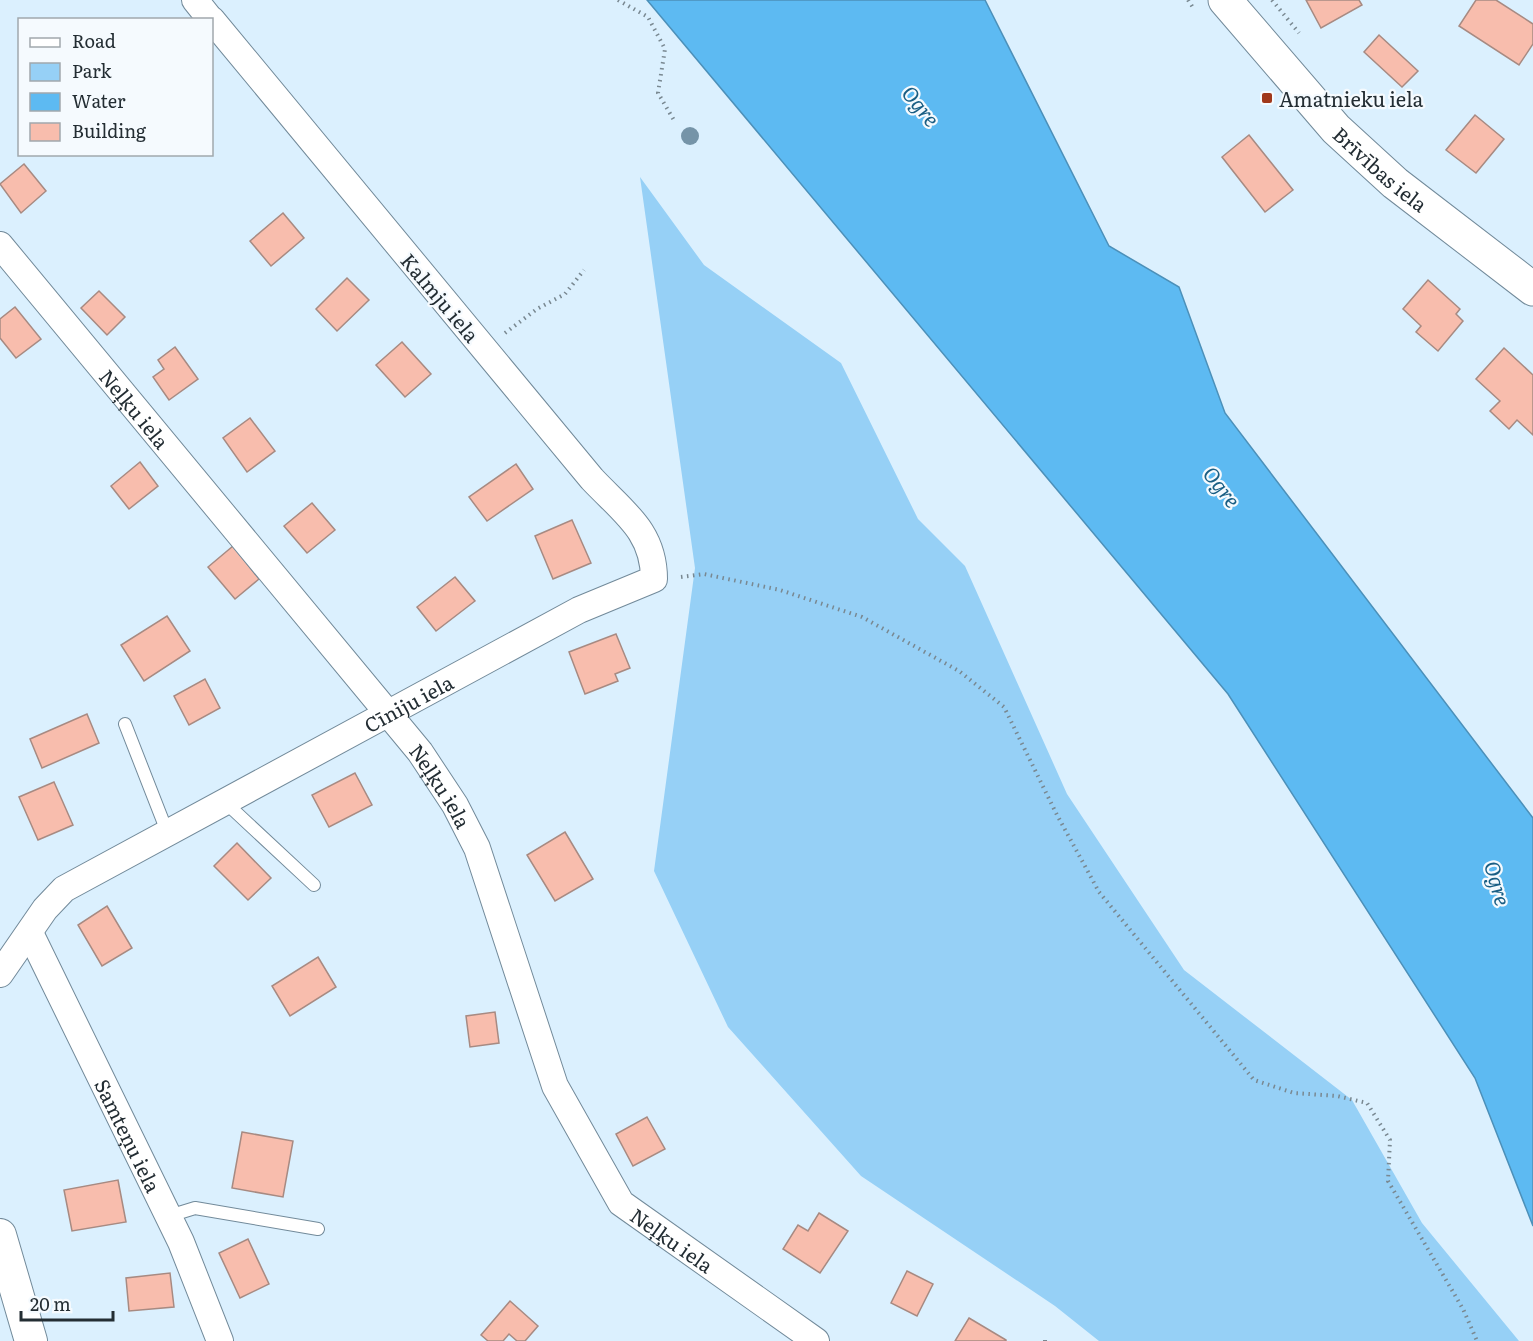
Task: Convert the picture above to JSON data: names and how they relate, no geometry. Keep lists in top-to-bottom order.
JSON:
{
  "streets": {
    "main road": ["Brīvības iela"],
    "street": [
      "Kalmju iela",
      "Neļķu iela",
      "Cīniju iela",
      "Samteņu iela"
    ]
  },
  "crossings": [
    ["Kalmju iela", "Cīniju iela"],
    ["Neļķu iela", "Cīniju iela"],
    ["Cīniju iela", "Samteņu iela"]
  ],
  "water": ["Ogre"],
  "places": {
    "transit": ["Amatnieku iela"]
  },
  "legend": [
    "Road",
    "Park",
    "Water",
    "Building"
  ],
  "scale_bar": "20 m"
}
